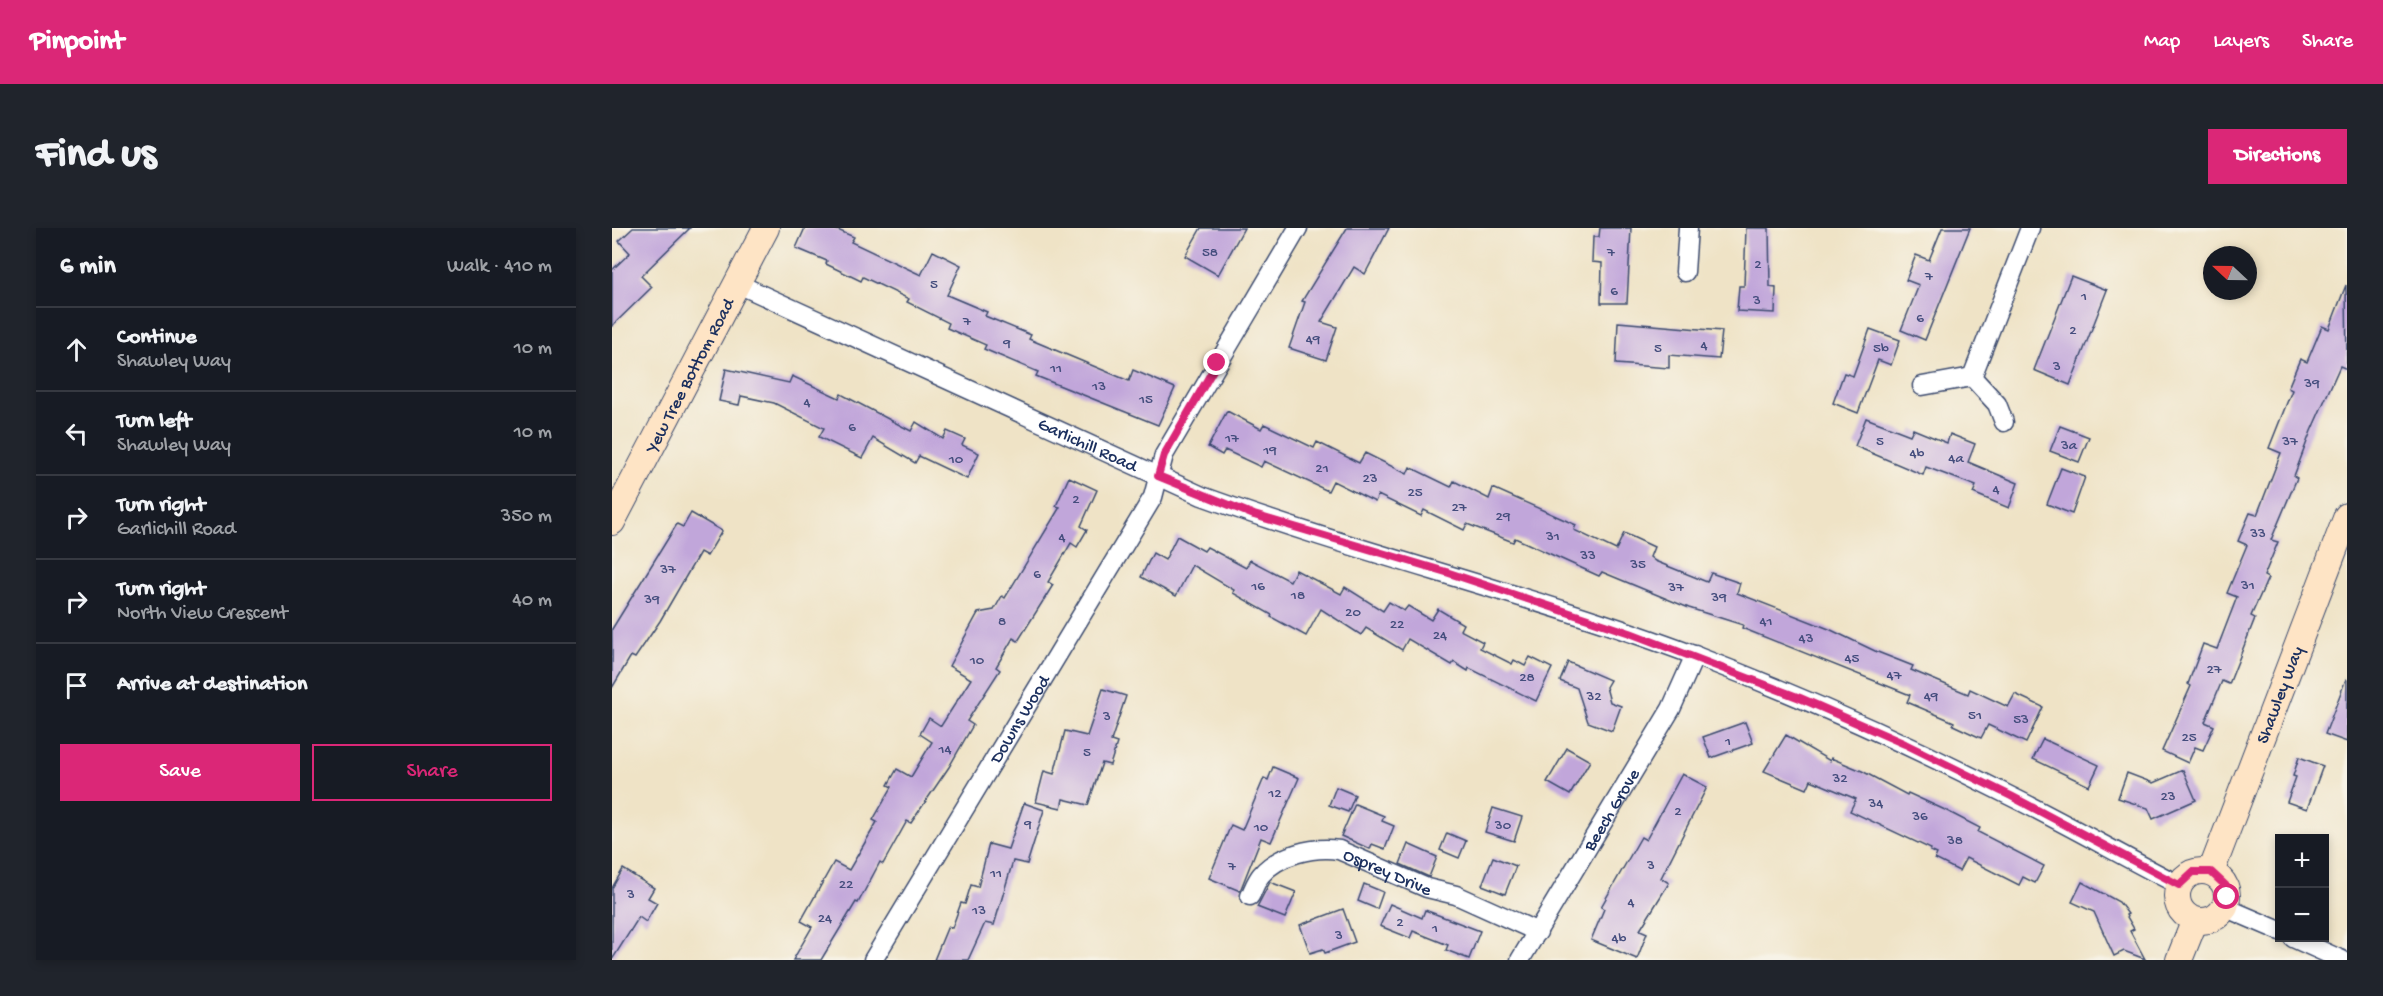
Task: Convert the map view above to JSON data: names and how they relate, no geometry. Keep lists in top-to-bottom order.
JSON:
{
  "streets": {
    "street": [
      "Yew Tree Bottom Road",
      "Garlichill Road",
      "Shawley Way",
      "Downs Wood",
      "Beech Grove",
      "Osprey Drive"
    ]
  },
  "crossings": [
    ["Yew Tree Bottom Road", "Garlichill Road"],
    ["Garlichill Road", "Shawley Way"],
    ["Garlichill Road", "Downs Wood"],
    ["Garlichill Road", "Beech Grove"],
    ["Beech Grove", "Osprey Drive"]
  ],
  "house_numbers": [
    "58",
    "7",
    "2",
    "7",
    "5",
    "6",
    "1",
    "3",
    "6",
    "7",
    "2",
    "49",
    "9",
    "4",
    "5",
    "5b",
    "3",
    "11",
    "39",
    "13",
    "15",
    "4",
    "6",
    "17",
    "5",
    "37",
    "3a",
    "19",
    "4b",
    "4a",
    "10",
    "21",
    "23",
    "4",
    "25",
    "2",
    "27",
    "29",
    "33",
    "31",
    "4",
    "33",
    "35",
    "37",
    "6",
    "31",
    "16",
    "37",
    "18",
    "39",
    "39",
    "20",
    "8",
    "41",
    "22",
    "24",
    "43",
    "45",
    "10",
    "27",
    "47",
    "28",
    "32",
    "49",
    "51",
    "3",
    "53",
    "25",
    "1",
    "14",
    "5",
    "32",
    "12",
    "23",
    "34",
    "2",
    "36",
    "9",
    "30",
    "10",
    "38",
    "3",
    "7",
    "11",
    "22",
    "3",
    "4",
    "13",
    "24",
    "2",
    "1",
    "3",
    "4b"
  ],
  "north": "left",
  "page": {
    "header": "Pinpoint",
    "nav": ["Map", "Layers", "Share"],
    "buttons": [
      "Directions",
      ["Save", "Share"]
    ],
    "title": "Find us",
    "heading": ["6 min", "Walk · 410 m"],
    "list": [
      ["Continue", "Shawley Way", "10 m"],
      ["Turn left", "Shawley Way", "10 m"],
      ["Turn right", "Garlichill Road", "350 m"],
      ["Turn right", "North View Crescent", "40 m"],
      "Arrive at destination"
    ],
    "map_buttons": ["+", "−"]
  }
}
